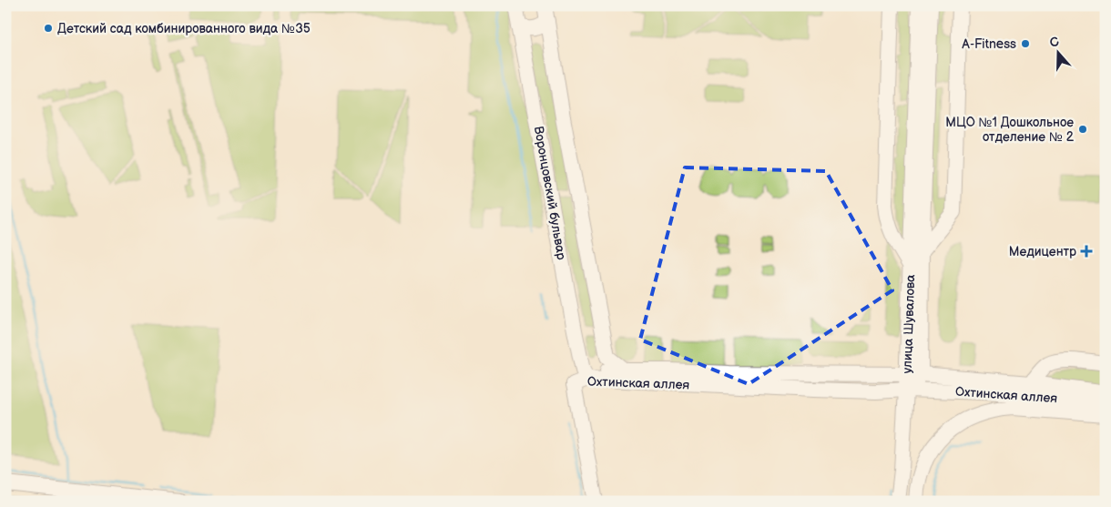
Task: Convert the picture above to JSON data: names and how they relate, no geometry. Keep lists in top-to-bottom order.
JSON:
{
  "streets": {
    "street": ["Воронцовский бульвар", "улица Шувалова", "Охтинская аллея"]
  },
  "crossings": [
    ["Воронцовский бульвар", "Охтинская аллея"],
    ["улица Шувалова", "Охтинская аллея"]
  ],
  "places": {
    "other": ["Детский сад комбинированного вида №35", "A-Fitness", "МЦО №1 Дошкольное отделение № 2"],
    "health": ["Медицентр"]
  },
  "north": "top"
}
